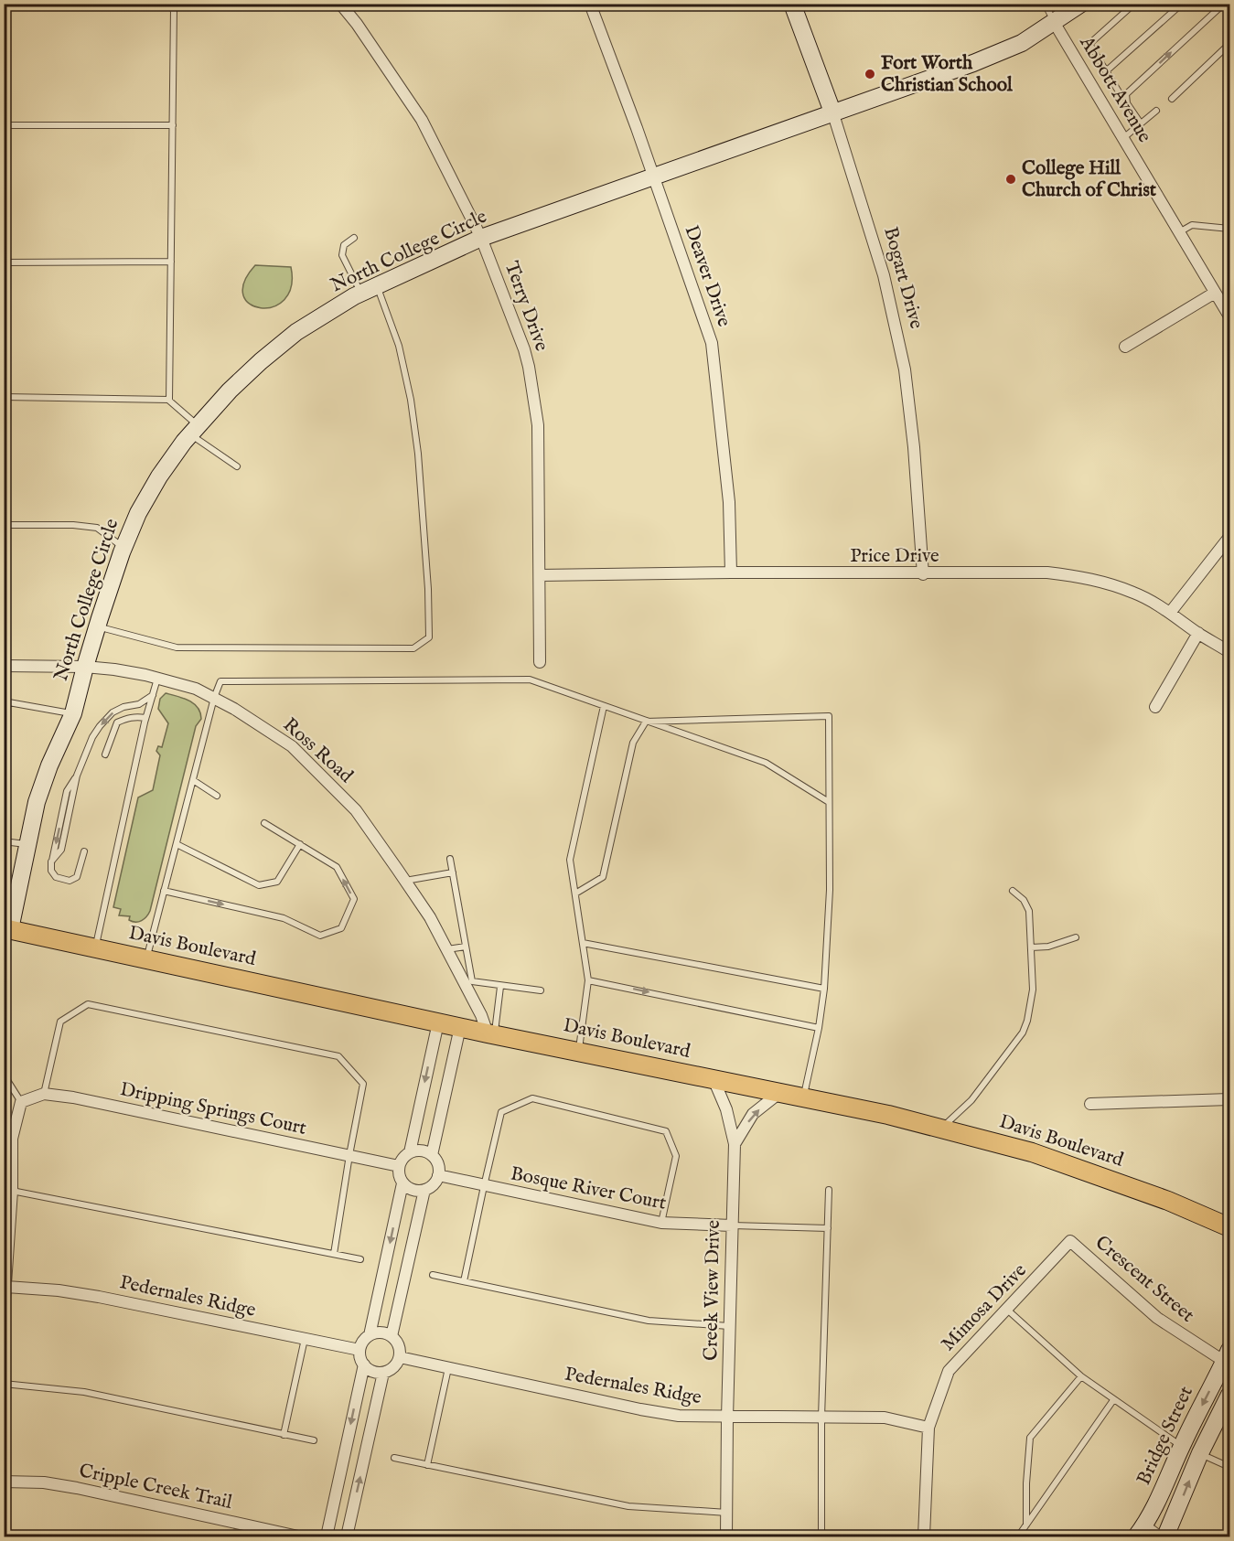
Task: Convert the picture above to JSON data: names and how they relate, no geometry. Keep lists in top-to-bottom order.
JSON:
{
  "streets": {
    "main road": ["Davis Boulevard"],
    "street": [
      "Abbott Avenue",
      "North College Circle",
      "Deaver Drive",
      "Bogart Drive",
      "Terry Drive",
      "Price Drive",
      "Ross Road",
      "Dripping Springs Court",
      "Bosque River Court",
      "Crescent Street",
      "Creek View Drive",
      "Pedernales Ridge",
      "Mimosa Drive",
      "Bridge Street",
      "Cripple Creek Trail"
    ]
  },
  "crossings": [
    ["Abbott Avenue", "North College Circle"],
    ["North College Circle", "Deaver Drive"],
    ["North College Circle", "Bogart Drive"],
    ["North College Circle", "Terry Drive"],
    ["North College Circle", "Ross Road"],
    ["North College Circle", "Davis Boulevard"],
    ["Deaver Drive", "Price Drive"],
    ["Bogart Drive", "Price Drive"],
    ["Terry Drive", "Price Drive"],
    ["Ross Road", "Davis Boulevard"],
    ["Davis Boulevard", "Creek View Drive"],
    ["Dripping Springs Court", "Bosque River Court"],
    ["Bosque River Court", "Creek View Drive"],
    ["Crescent Street", "Mimosa Drive"],
    ["Crescent Street", "Bridge Street"],
    ["Creek View Drive", "Pedernales Ridge"],
    ["Pedernales Ridge", "Mimosa Drive"]
  ],
  "places": ["Fort Worth Christian School", "College Hill Church of Christ"]
}
